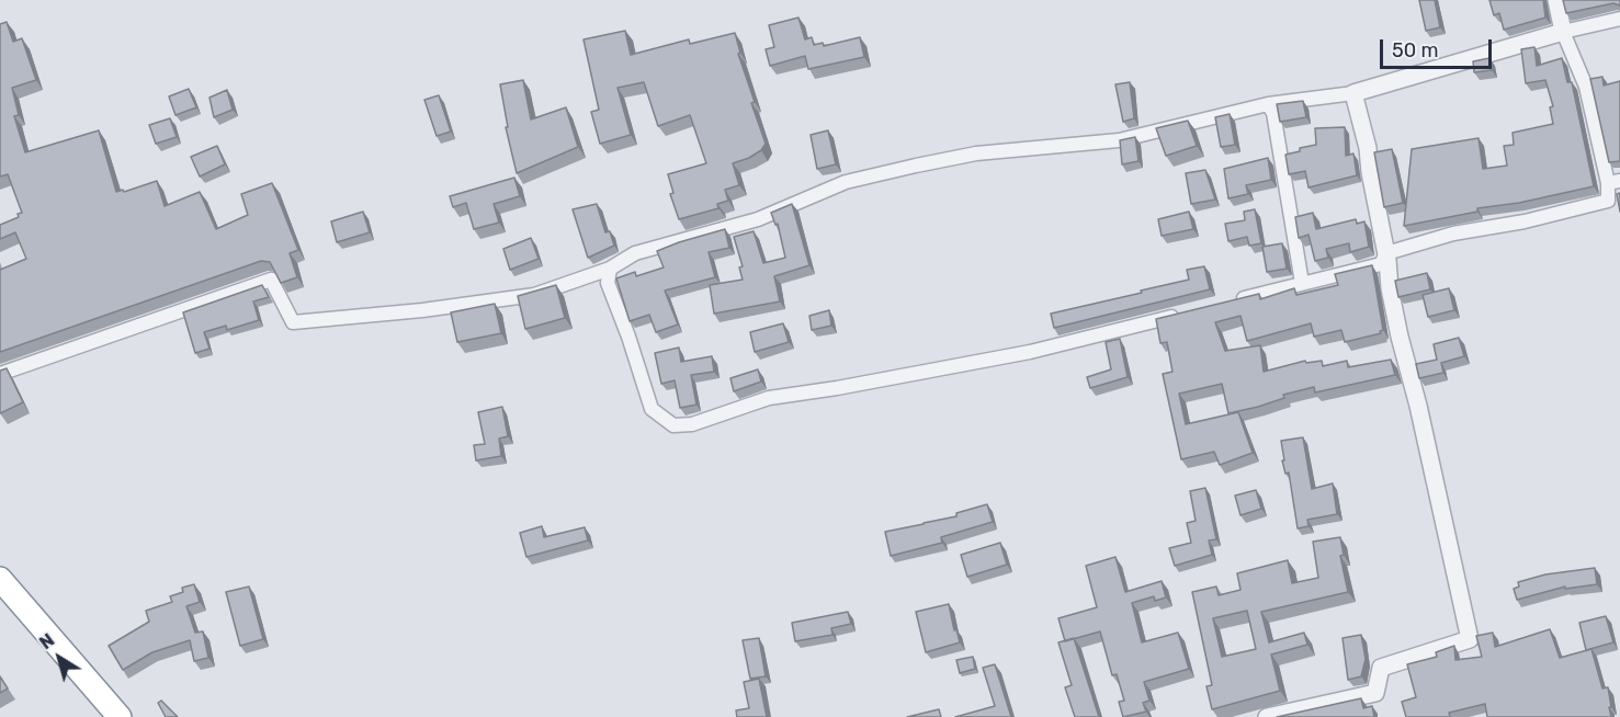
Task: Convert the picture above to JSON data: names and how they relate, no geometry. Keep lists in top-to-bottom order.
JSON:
{
  "scale_bar": "50 m",
  "north": "top left"
}
